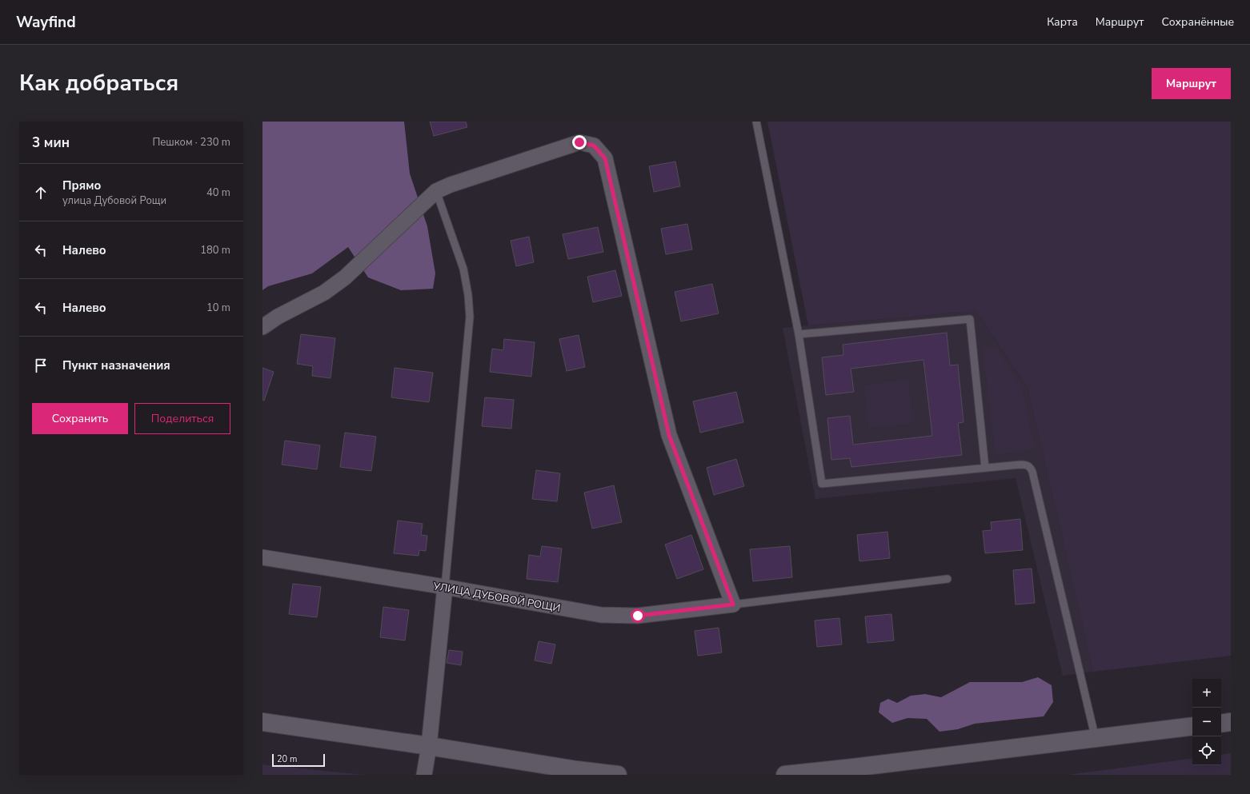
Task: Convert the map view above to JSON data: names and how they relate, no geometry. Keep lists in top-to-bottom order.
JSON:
{
  "streets": {
    "street": ["УЛИЦА ДУБОВОЙ РОЩИ"]
  },
  "scale_bar": "20 m",
  "page": {
    "header": "Wayfind",
    "nav": ["Карта", "Маршрут", "Сохранённые"],
    "title": "Как добраться",
    "buttons": [
      "Маршрут",
      ["Сохранить", "Поделиться"]
    ],
    "heading": ["3 мин", "Пешком · 230 m"],
    "list": [
      ["Прямо", "улица Дубовой Рощи", "40 m"],
      ["Налево", "180 m"],
      ["Налево", "10 m"],
      "Пункт назначения"
    ],
    "map_buttons": ["+", "−"],
    "scale": "20 m"
  }
}
